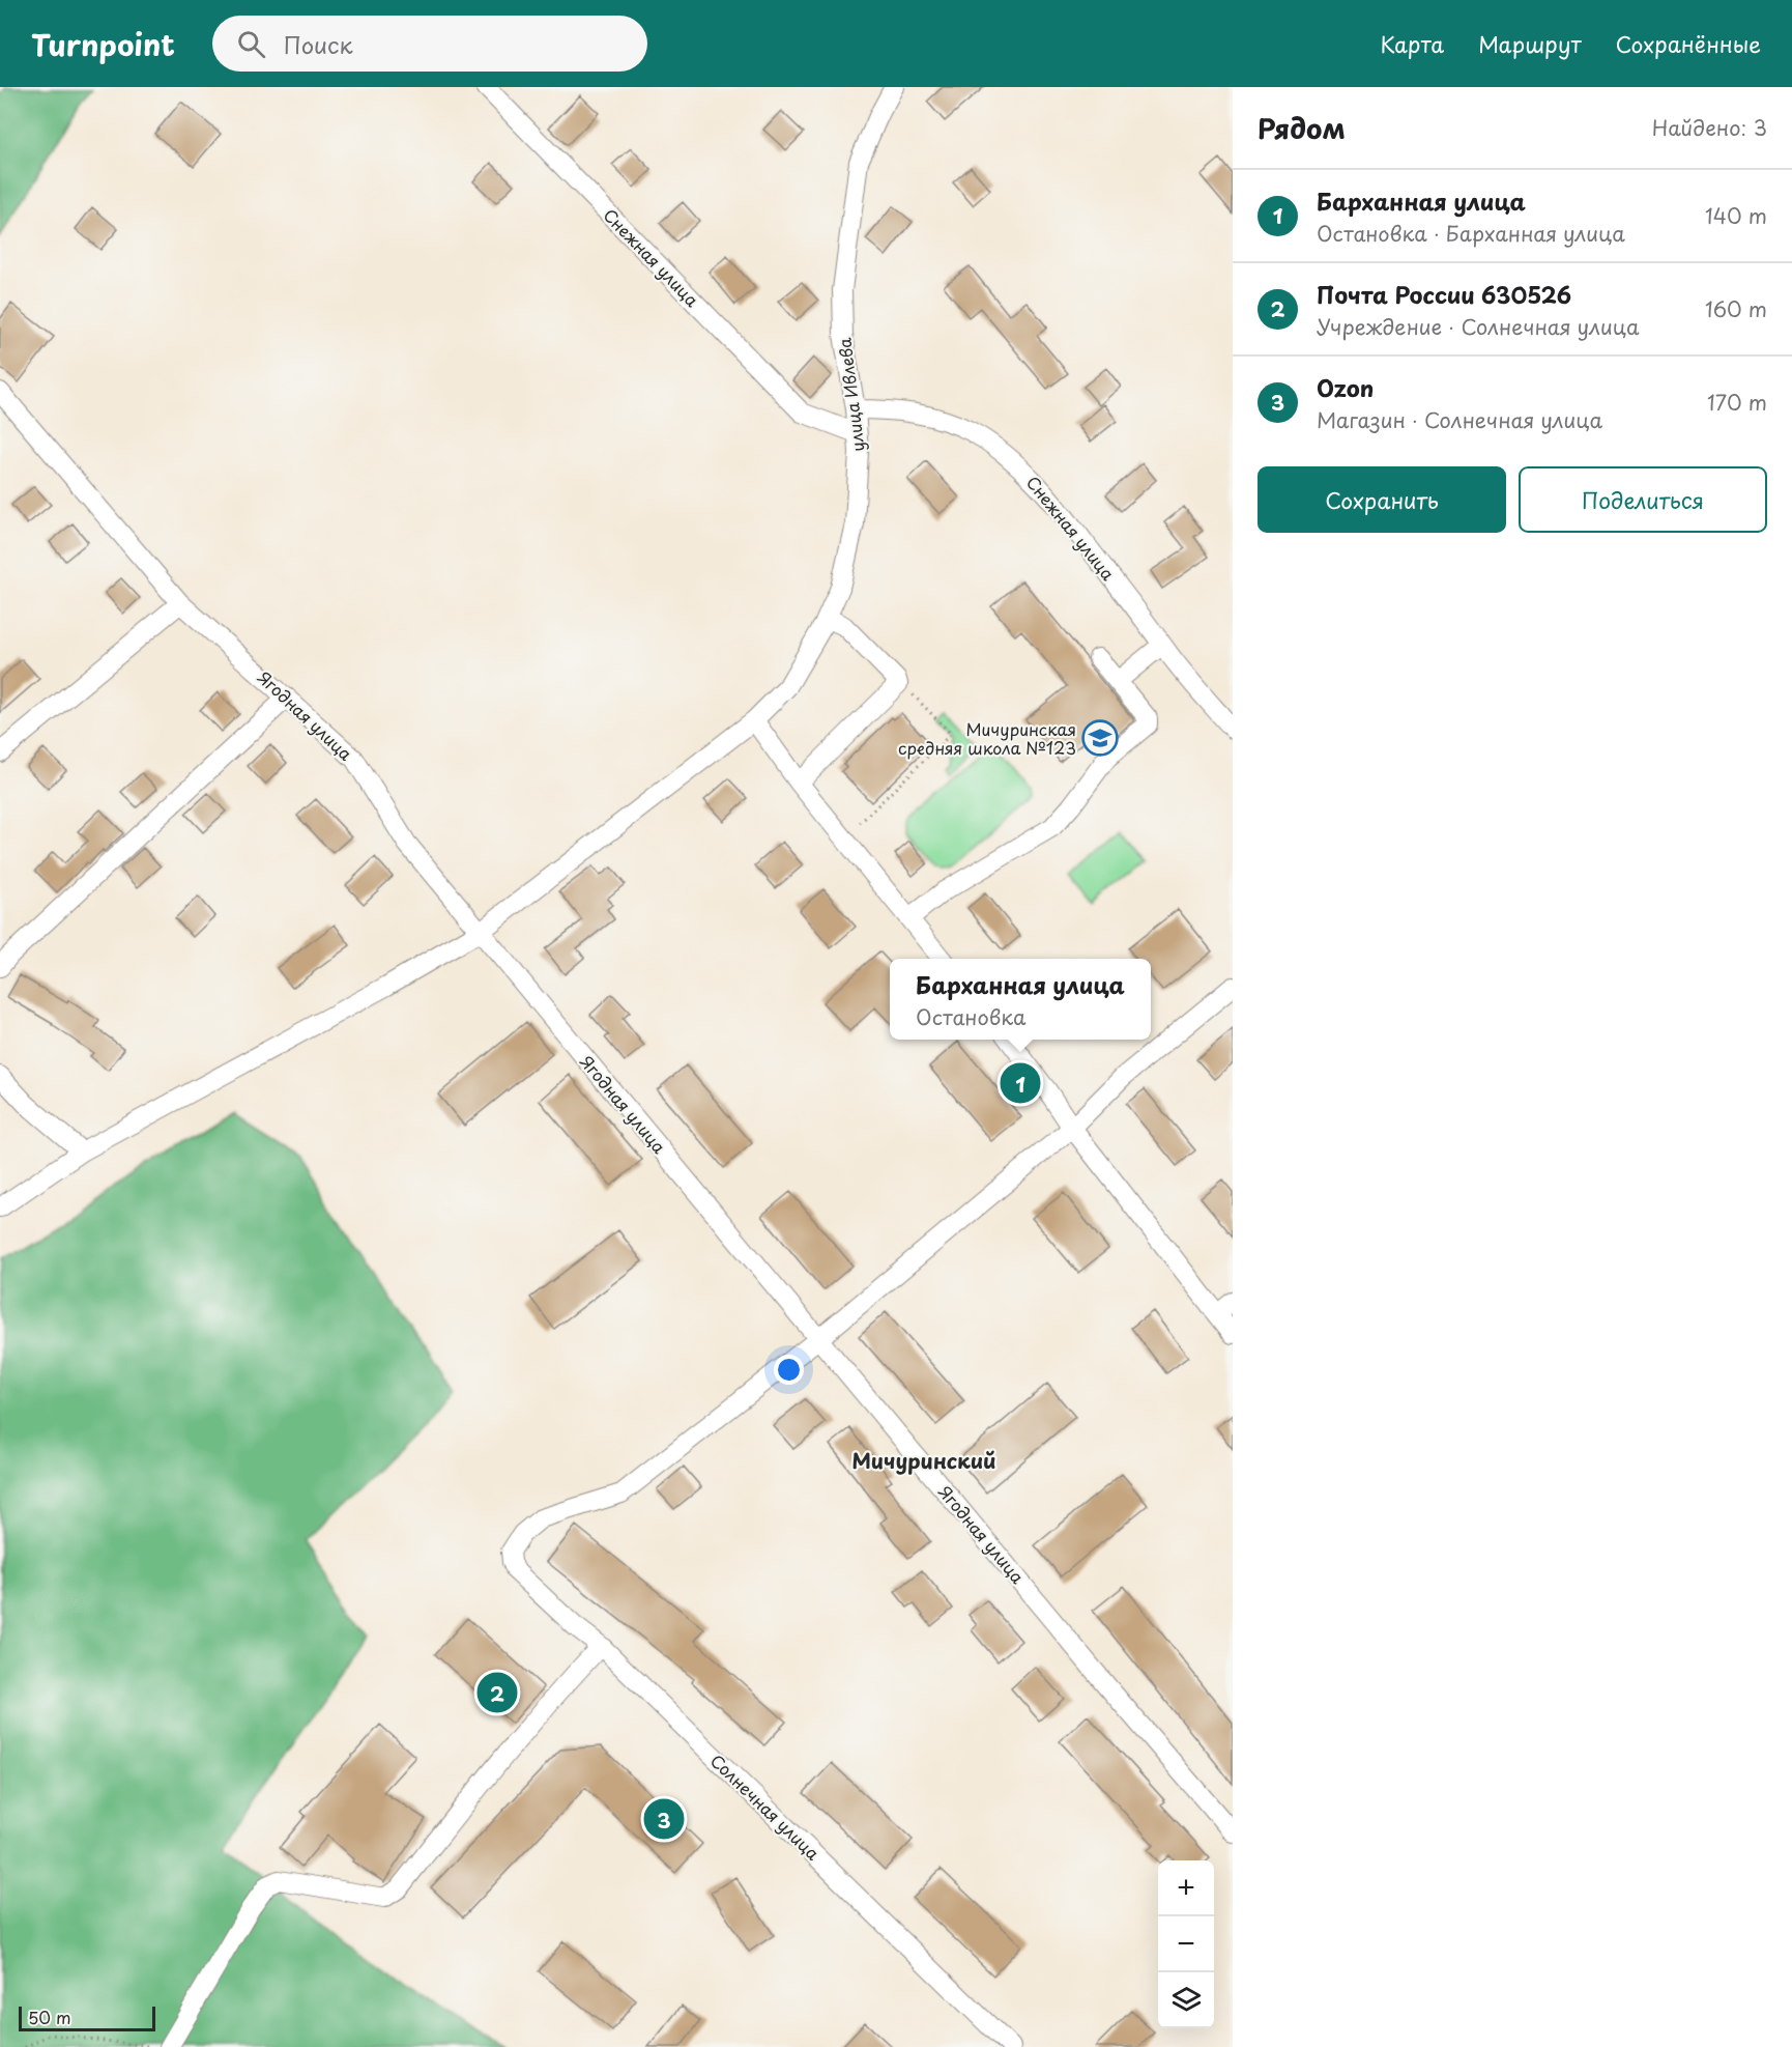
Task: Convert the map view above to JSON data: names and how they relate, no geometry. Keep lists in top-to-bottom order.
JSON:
{
  "streets": {
    "street": [
      "Снежная улица",
      "улица Ивлева",
      "Ягодная улица",
      "Солнечная улица"
    ]
  },
  "crossings": [
    ["Снежная улица", "улица Ивлева"],
    ["улица Ивлева", "Ягодная улица"],
    ["Ягодная улица", "Солнечная улица"]
  ],
  "districts": ["Мичуринский"],
  "places": {
    "school or university": ["Мичуринская средняя школа №123"]
  },
  "scale_bar": "50 m",
  "page": {
    "header": "Turnpoint",
    "search": "Поиск",
    "nav": ["Карта", "Маршрут", "Сохранённые"],
    "heading": ["Рядом", "Найдено: 3"],
    "list": [
      {
        "mark": "1",
        "name": "Барханная улица",
        "note": "Остановка · Барханная улица",
        "value": "140 m"
      },
      {
        "mark": "2",
        "name": "Почта России 630526",
        "note": "Учреждение · Солнечная улица",
        "value": "160 m"
      },
      {
        "mark": "3",
        "name": "Ozon",
        "note": "Магазин · Солнечная улица",
        "value": "170 m"
      }
    ],
    "buttons": ["Сохранить", "Поделиться"],
    "popup": ["Барханная улица", "Остановка"],
    "pins": ["1", "2", "3"],
    "map_buttons": ["+", "−"],
    "scale": "50 m"
  }
}
